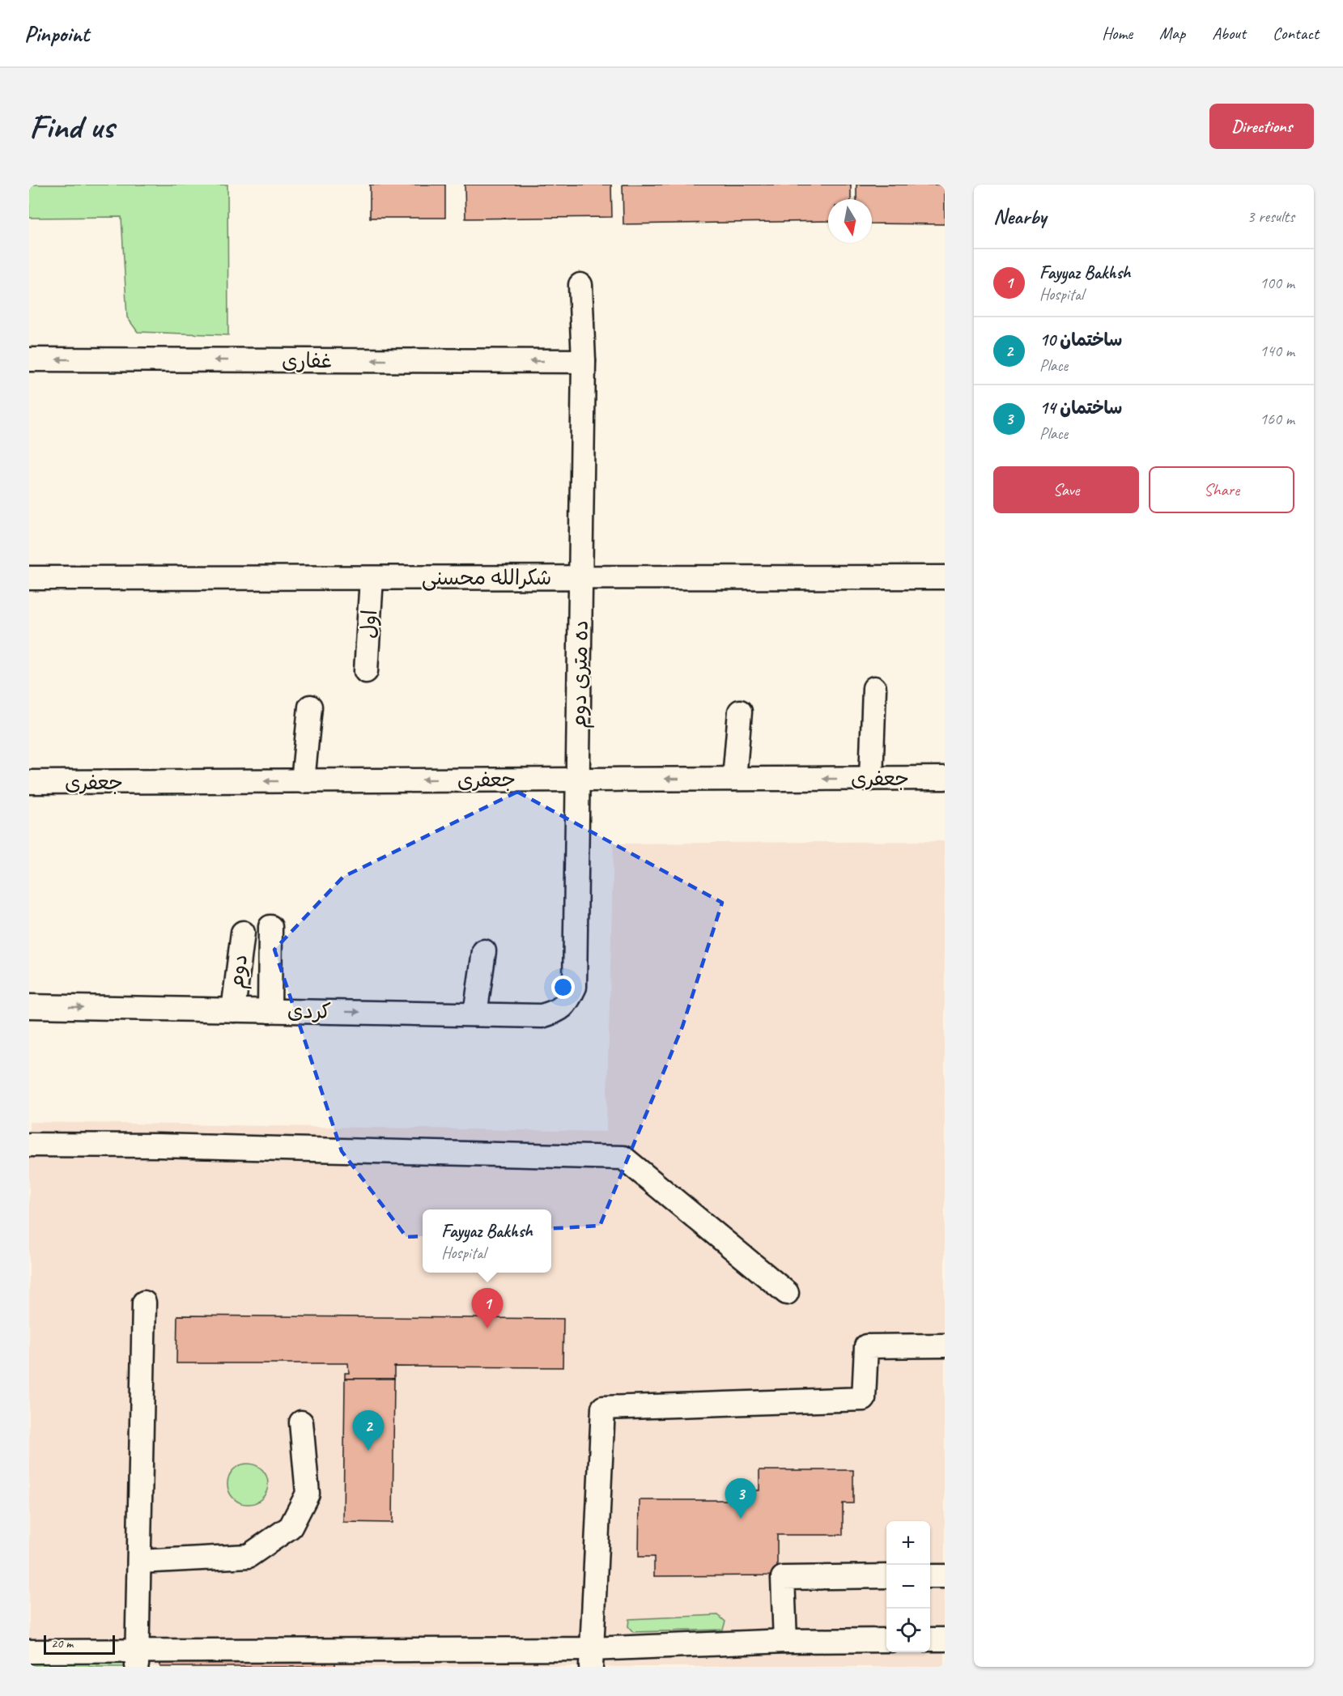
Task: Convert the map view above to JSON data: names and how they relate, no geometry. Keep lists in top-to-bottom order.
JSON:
{
  "streets": {
    "street": [
      "غفاری",
      "شکرالله محسنی",
      "اول",
      "ده متری دوم",
      "جعفری",
      "دوم",
      "کردی"
    ]
  },
  "crossings": [
    ["غفاری", "ده متری دوم"],
    ["شکرالله محسنی", "اول"],
    ["شکرالله محسنی", "ده متری دوم"],
    ["ده متری دوم", "جعفری"],
    ["ده متری دوم", "کردی"],
    ["دوم", "کردی"]
  ],
  "one_way": ["غفاری", "جعفری"],
  "scale_bar": "20 m",
  "north": "bottom",
  "page": {
    "header": "Pinpoint",
    "nav": [
      "Home",
      "Map",
      "About",
      "Contact"
    ],
    "buttons": [
      "Directions",
      ["Save", "Share"]
    ],
    "title": "Find us",
    "heading": ["Nearby", "3 results"],
    "list": [
      {
        "mark": "1",
        "name": "Fayyaz Bakhsh",
        "note": "Hospital",
        "value": "100 m"
      },
      {
        "mark": "2",
        "name": "ساختمان 10",
        "note": "Place",
        "value": "140 m"
      },
      {
        "mark": "3",
        "name": "ساختمان 14",
        "note": "Place",
        "value": "160 m"
      }
    ],
    "popup": ["Fayyaz Bakhsh", "Hospital"],
    "pins": ["1", "2", "3"],
    "map_buttons": ["+", "−"],
    "scale": "20 m"
  }
}
